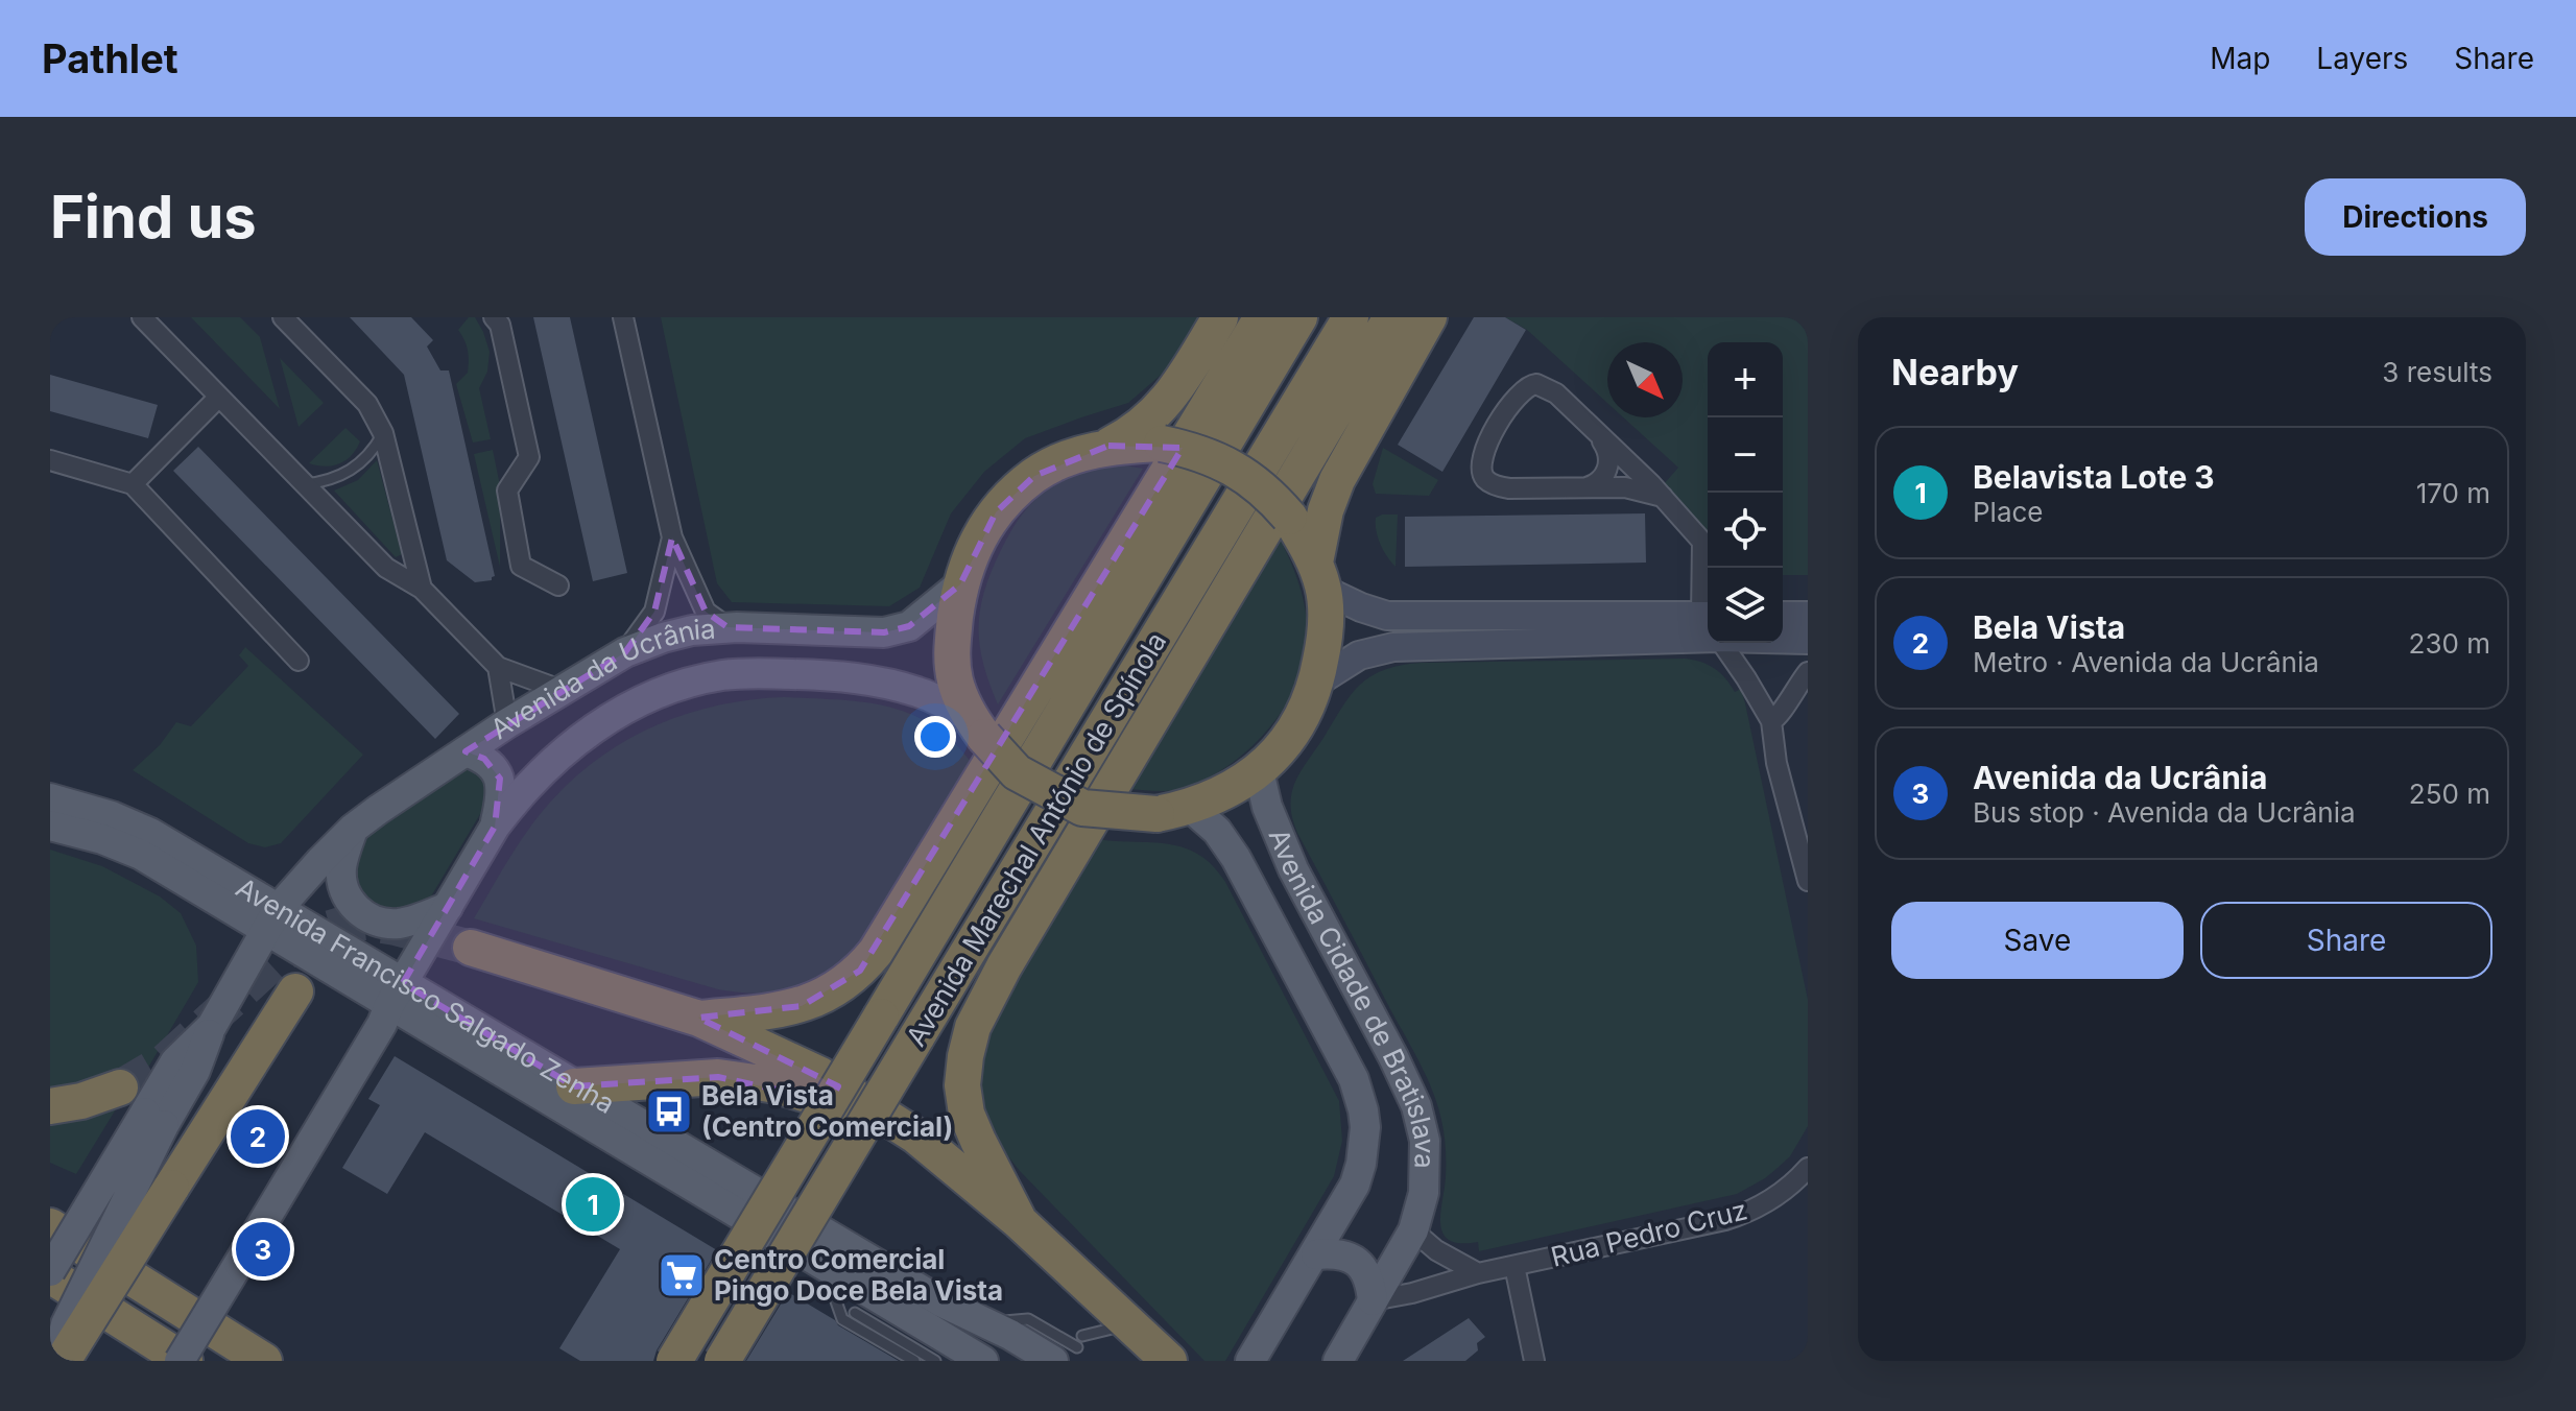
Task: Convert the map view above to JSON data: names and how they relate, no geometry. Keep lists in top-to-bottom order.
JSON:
{
  "streets": {
    "highway": ["Avenida Marechal António de Spínola"],
    "main road": ["Avenida da Ucrânia", "Avenida Francisco Salgado Zenha", "Avenida Cidade de Bratislava"],
    "street": ["Rua Pedro Cruz"]
  },
  "crossings": [
    ["Avenida da Ucrânia", "Avenida Francisco Salgado Zenha"],
    ["Avenida Cidade de Bratislava", "Rua Pedro Cruz"]
  ],
  "places": {
    "bus stop": ["Bela Vista (Centro Comercial)"],
    "supermarket": ["Centro Comercial Pingo Doce Bela Vista"]
  },
  "north": "bottom right",
  "page": {
    "header": "Pathlet",
    "nav": ["Map", "Layers", "Share"],
    "buttons": [
      "Directions",
      ["Save", "Share"]
    ],
    "title": "Find us",
    "heading": ["Nearby", "3 results"],
    "map_buttons": ["+", "−"],
    "list": [
      {
        "mark": "1",
        "name": "Belavista Lote 3",
        "note": "Place",
        "value": "170 m"
      },
      {
        "mark": "2",
        "name": "Bela Vista",
        "note": "Metro · Avenida da Ucrânia",
        "value": "230 m"
      },
      {
        "mark": "3",
        "name": "Avenida da Ucrânia",
        "note": "Bus stop · Avenida da Ucrânia",
        "value": "250 m"
      }
    ],
    "pins": ["2", "1", "3"]
  }
}
